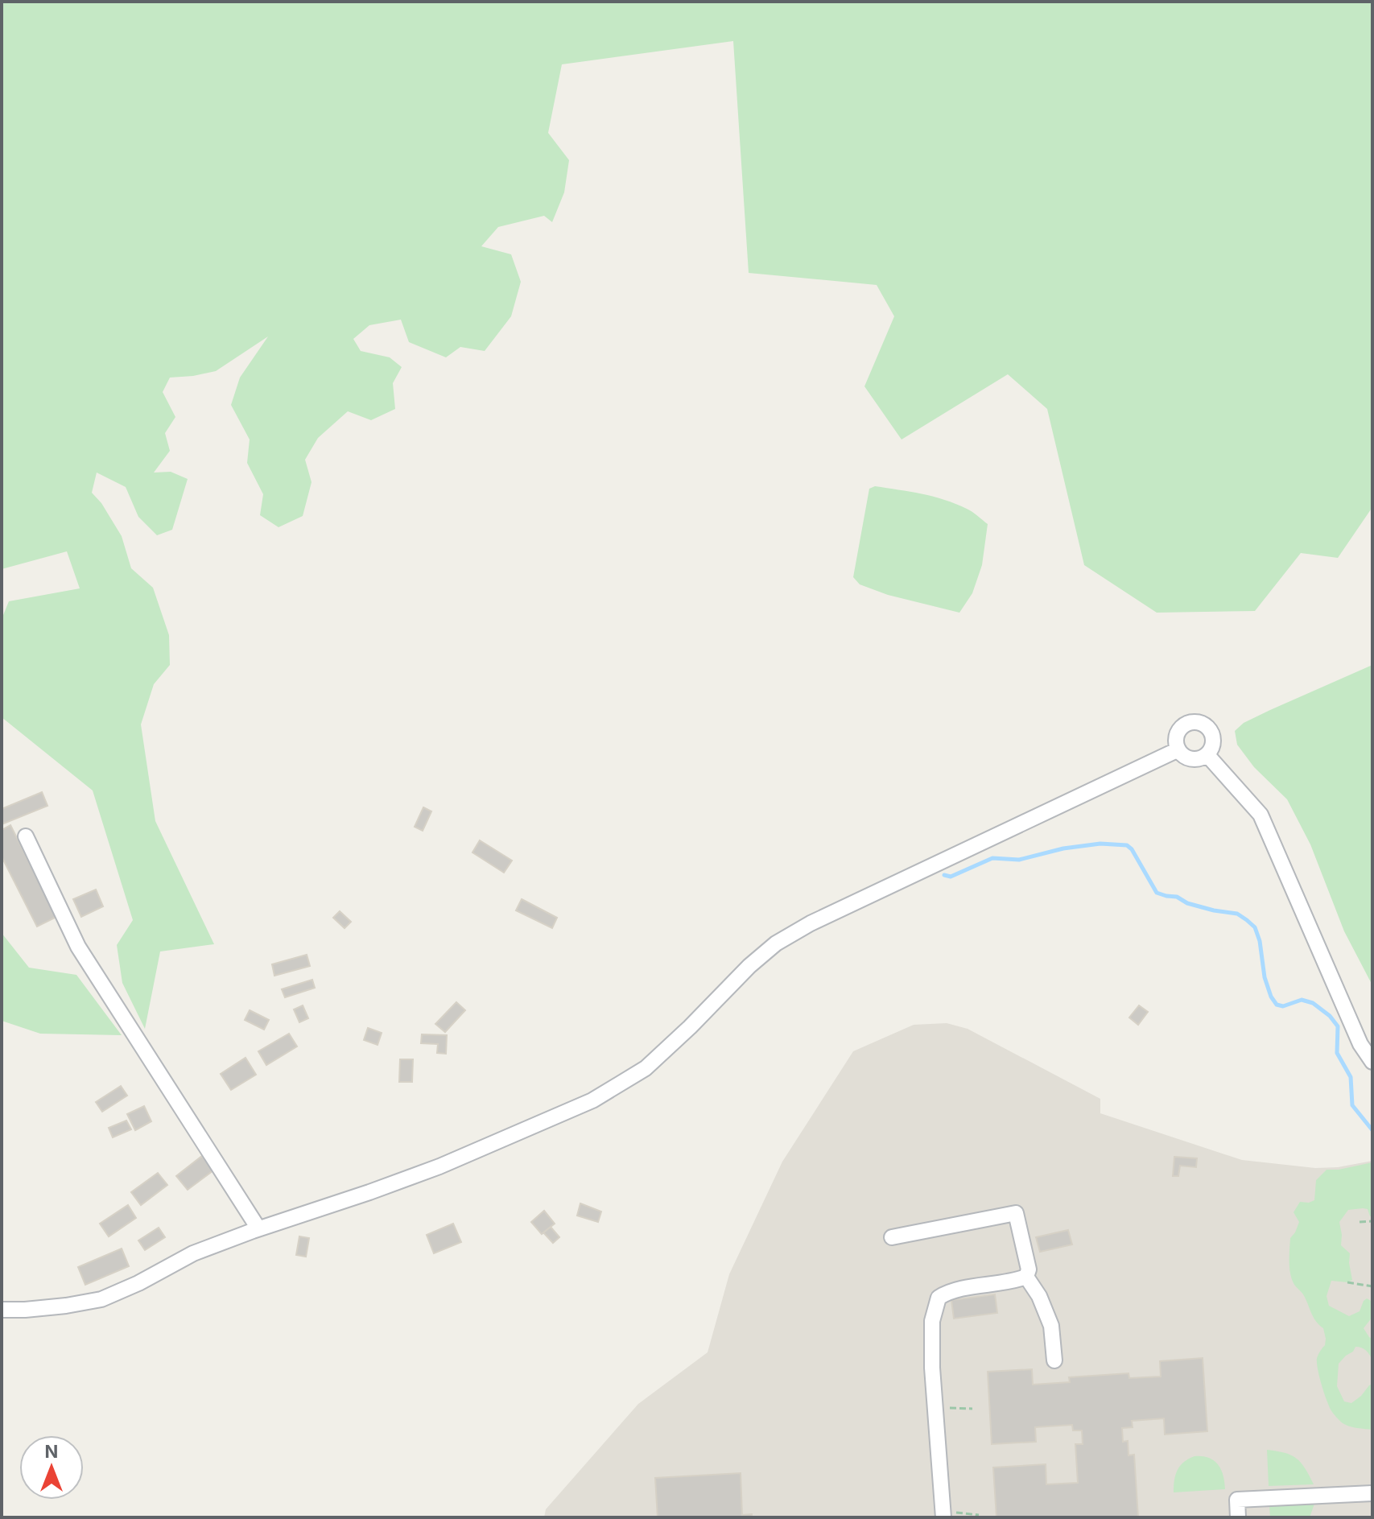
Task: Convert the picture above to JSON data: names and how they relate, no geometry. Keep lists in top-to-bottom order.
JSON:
{
  "north": "top"
}
